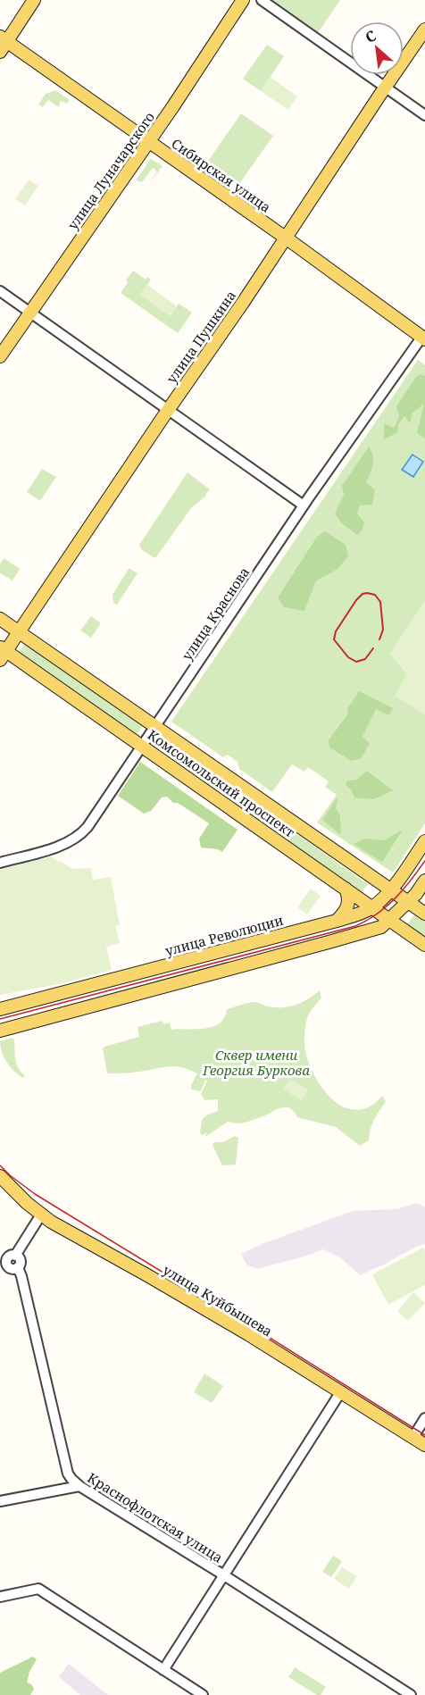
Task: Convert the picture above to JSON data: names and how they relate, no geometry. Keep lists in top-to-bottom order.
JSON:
{
  "streets": {
    "main road": [
      "улица Луначарского",
      "Сибирская улица",
      "улица Пушкина",
      "Комсомольский проспект",
      "улица Революции",
      "улица Куйбышева"
    ],
    "street": ["улица Краснова", "Краснофлотская улица"]
  },
  "crossings": [
    ["улица Луначарского", "Сибирская улица"],
    ["Сибирская улица", "улица Пушкина"],
    ["Сибирская улица", "улица Краснова"],
    ["улица Пушкина", "Комсомольский проспект"],
    ["улица Краснова", "Комсомольский проспект"],
    ["Комсомольский проспект", "улица Революции"],
    ["улица Куйбышева", "Краснофлотская улица"]
  ],
  "parks": ["Сквер имени Георгия Буркова"],
  "north": "top left"
}
